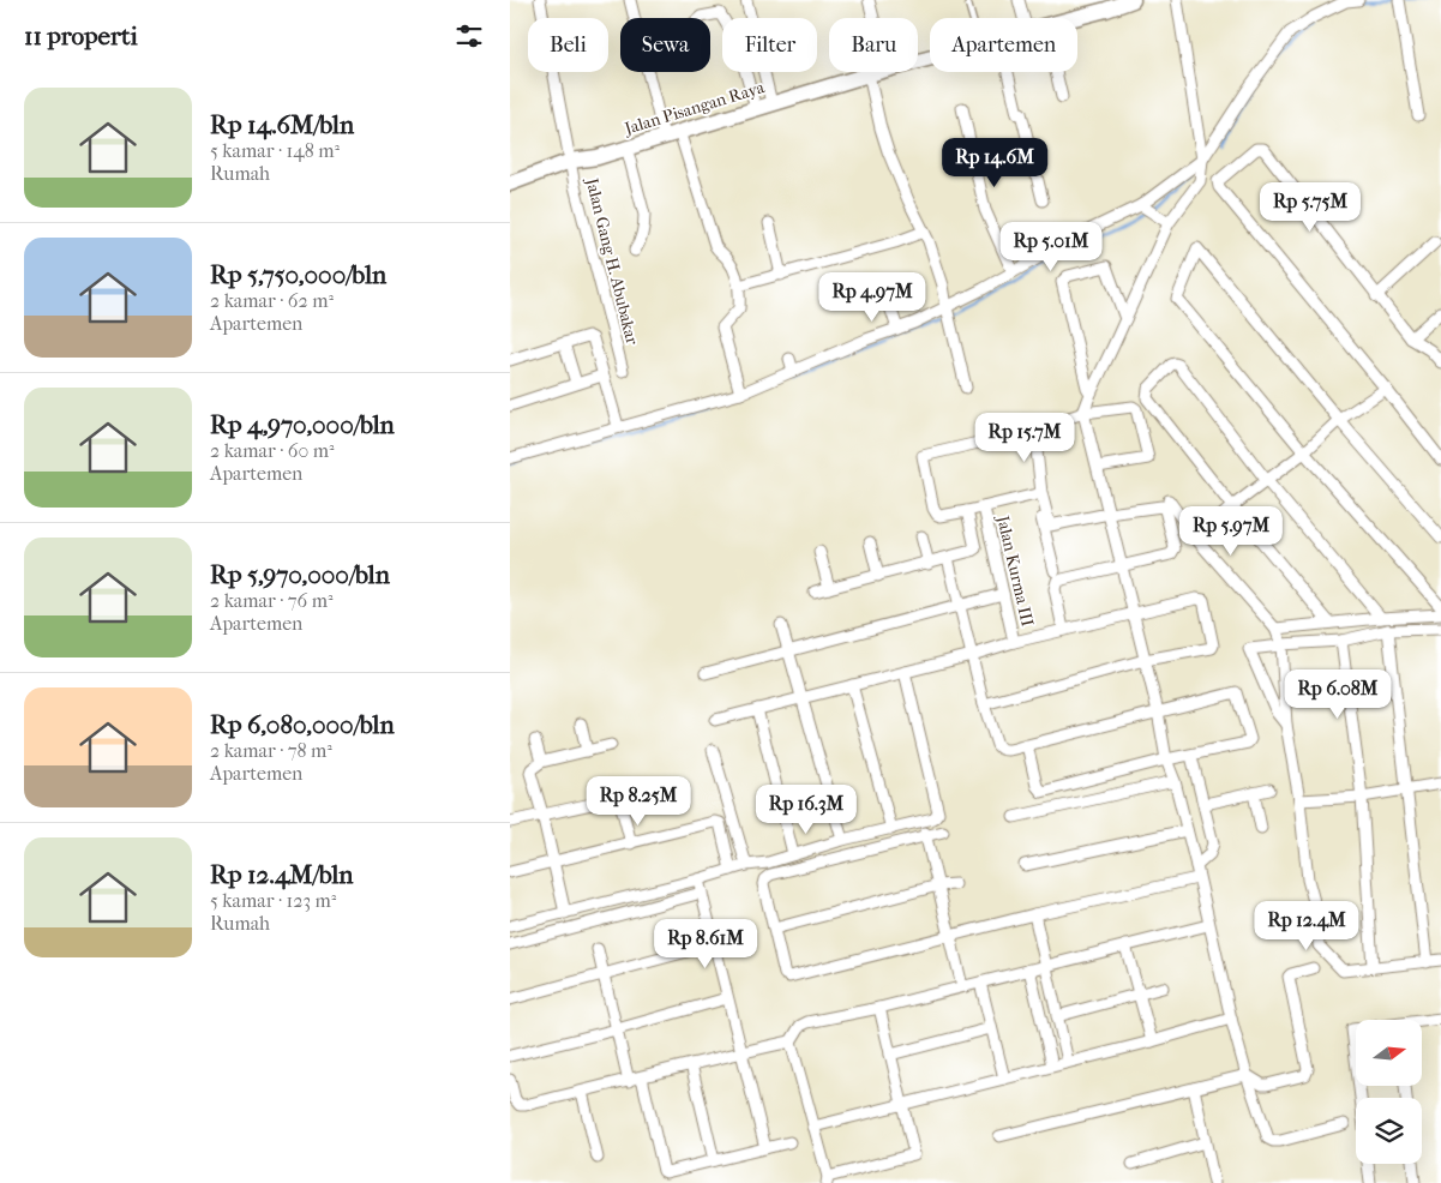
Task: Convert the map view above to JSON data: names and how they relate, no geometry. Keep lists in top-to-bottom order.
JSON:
{
  "streets": {
    "street": ["Jalan Pisangan Raya", "Jalan Gang H. Abubakar", "Jalan Kurma III"]
  },
  "crossings": [
    ["Jalan Pisangan Raya", "Jalan Gang H. Abubakar"]
  ],
  "north": "right",
  "page": {
    "heading": "11 properti",
    "chip": [
      "Beli",
      "Sewa",
      "Filter",
      "Baru",
      "Apartemen"
    ],
    "list": [
      {
        "name": "Rp 14.6M/bln",
        "note": "5 kamar · 148 m² · Rumah"
      },
      {
        "name": "Rp 5,750,000/bln",
        "note": "2 kamar · 62 m² · Apartemen"
      },
      {
        "name": "Rp 4,970,000/bln",
        "note": "2 kamar · 60 m² · Apartemen"
      },
      {
        "name": "Rp 5,970,000/bln",
        "note": "2 kamar · 76 m² · Apartemen"
      },
      {
        "name": "Rp 6,080,000/bln",
        "note": "2 kamar · 78 m² · Apartemen"
      },
      {
        "name": "Rp 12.4M/bln",
        "note": "5 kamar · 123 m² · Rumah"
      }
    ],
    "price": [
      "Rp 14.6M",
      "Rp 5.75M",
      "Rp 5.01M",
      "Rp 4.97M",
      "Rp 15.7M",
      "Rp 5.97M",
      "Rp 6.08M",
      "Rp 8.25M",
      "Rp 16.3M",
      "Rp 12.4M",
      "Rp 8.61M"
    ]
  }
}
